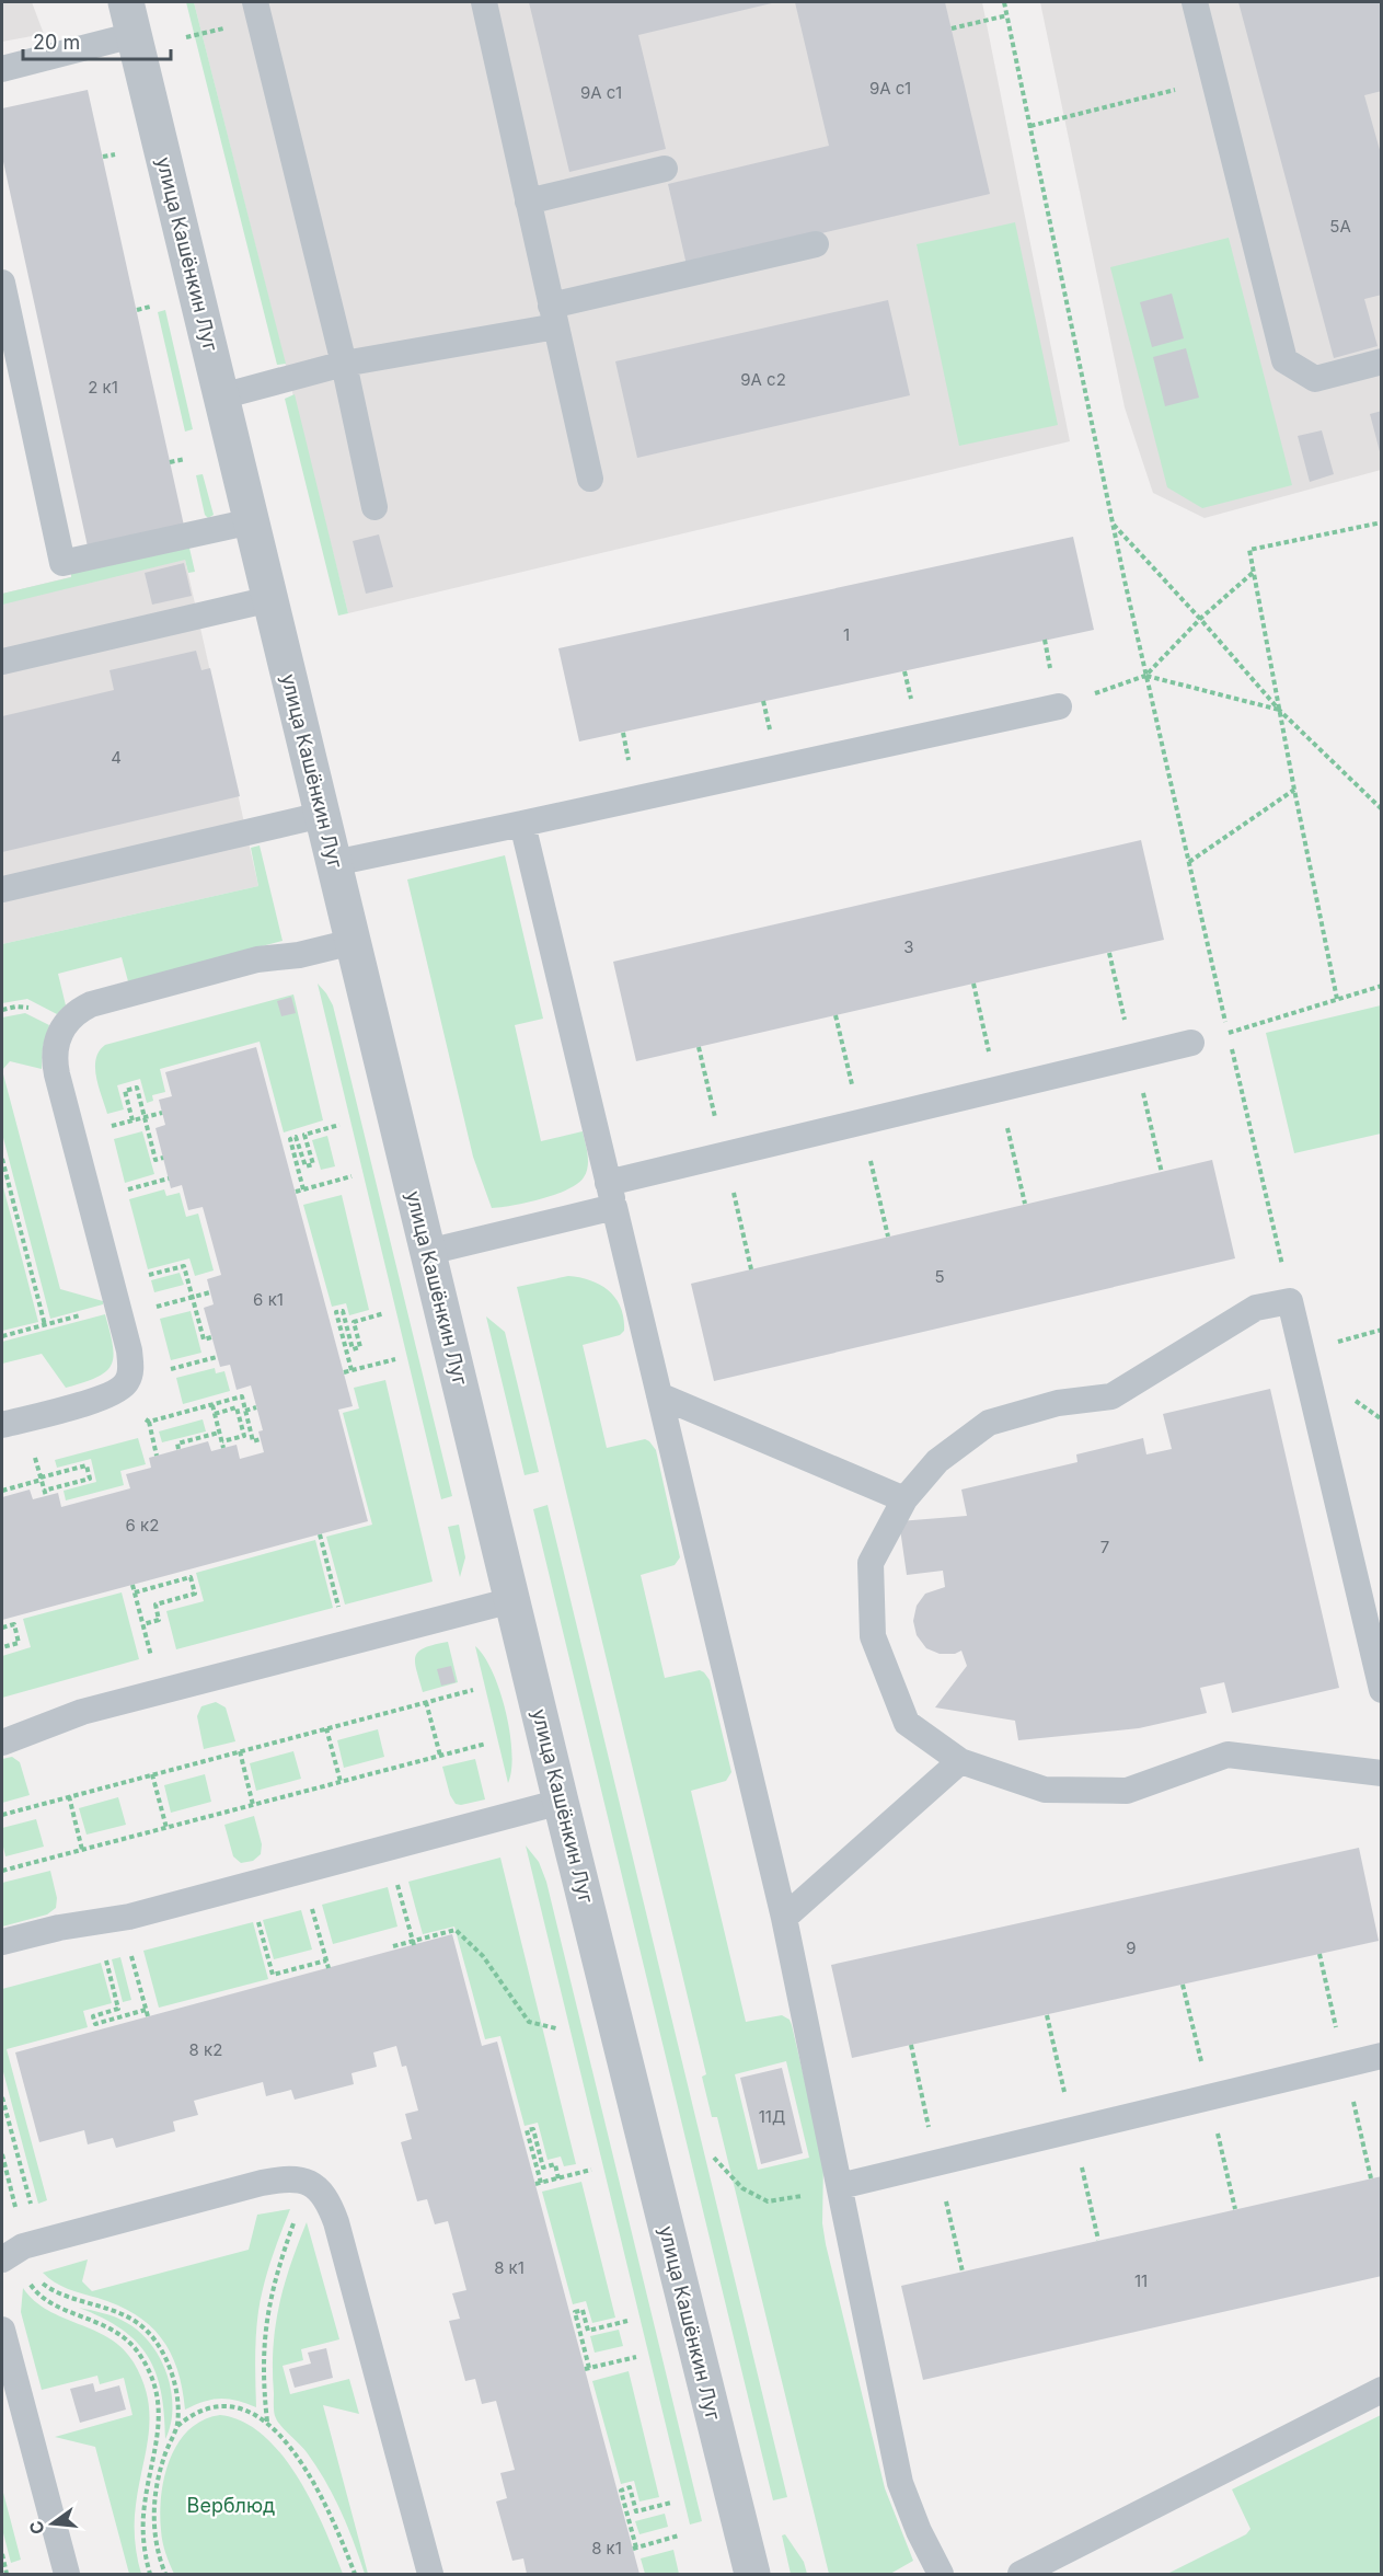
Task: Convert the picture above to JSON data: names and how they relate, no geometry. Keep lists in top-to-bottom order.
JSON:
{
  "streets": {
    "street": ["улица Кашёнкин Луг"]
  },
  "parks": ["Верблюд"],
  "house_numbers": [
    "9А с1",
    "9А с1",
    "5А",
    "9А с2",
    "2 к1",
    "1",
    "4",
    "3",
    "5",
    "6 к1",
    "6 к2",
    "7",
    "9",
    "8 к2",
    "11Д",
    "8 к1",
    "11",
    "8 к1"
  ],
  "scale_bar": "20 m",
  "north": "left"
}
